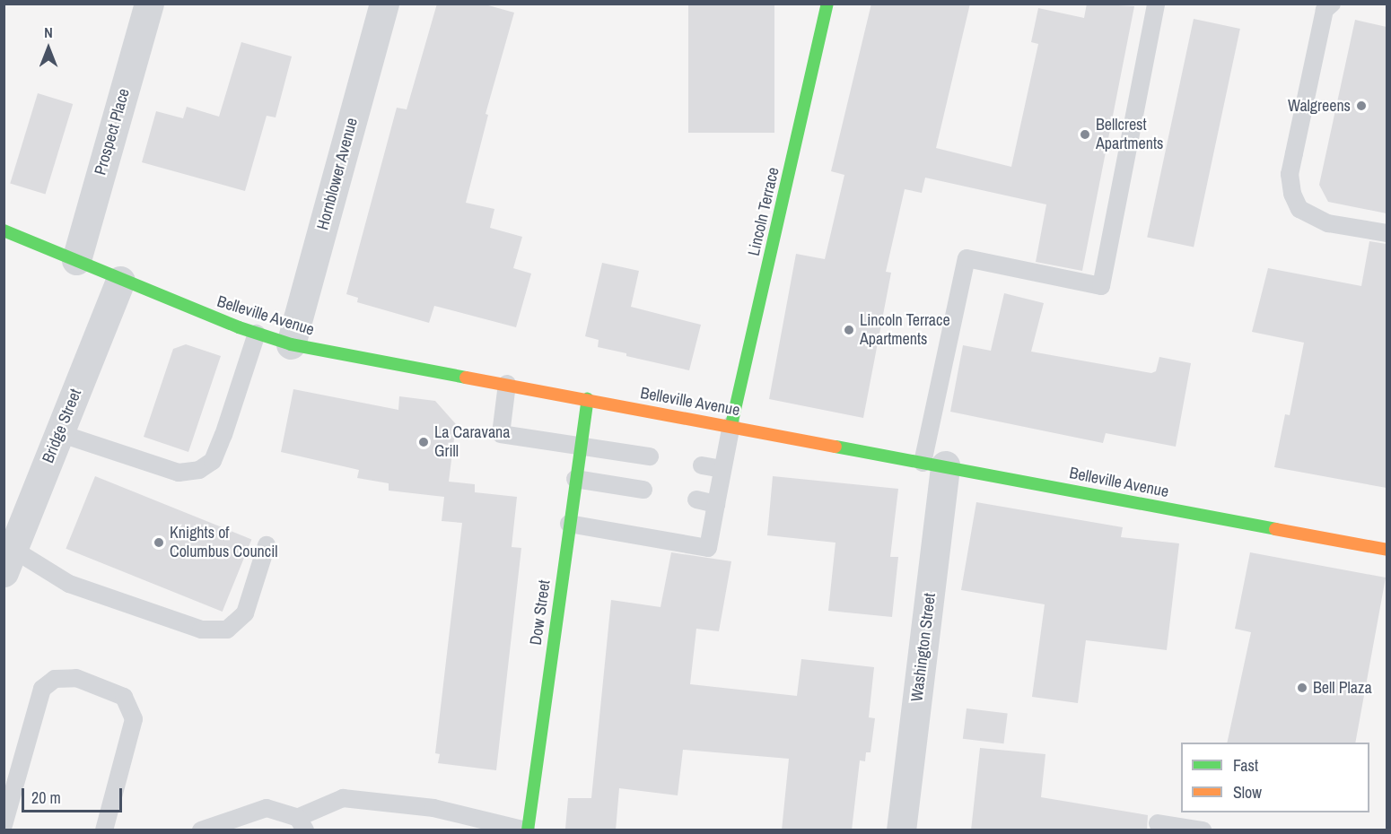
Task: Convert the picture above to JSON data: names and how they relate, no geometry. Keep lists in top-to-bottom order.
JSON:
{
  "streets": {
    "main road": ["Lincoln Terrace", "Belleville Avenue", "Dow Street"],
    "street": [
      "Prospect Place",
      "Hornblower Avenue",
      "Bridge Street",
      "Washington Street"
    ]
  },
  "crossings": [
    ["Prospect Place", "Belleville Avenue"],
    ["Hornblower Avenue", "Belleville Avenue"],
    ["Lincoln Terrace", "Belleville Avenue"],
    ["Belleville Avenue", "Bridge Street"],
    ["Belleville Avenue", "Dow Street"],
    ["Belleville Avenue", "Washington Street"]
  ],
  "places": [
    "Walgreens",
    "Bellcrest Apartments",
    "Lincoln Terrace Apartments",
    "La Caravana Grill",
    "Knights of Columbus Council",
    "Bell Plaza"
  ],
  "legend": ["Fast", "Slow"],
  "scale_bar": "20 m",
  "north": "top"
}
